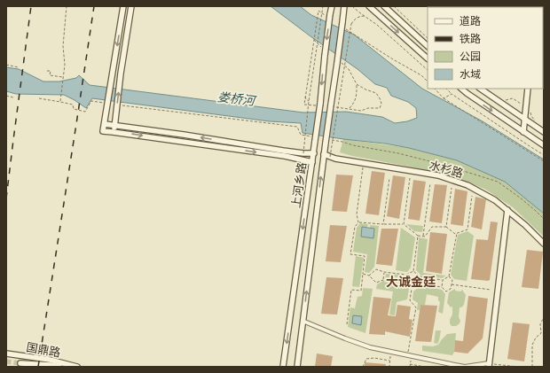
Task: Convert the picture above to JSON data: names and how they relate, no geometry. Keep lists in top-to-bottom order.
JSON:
{
  "streets": {
    "street": ["水杉路", "上河乡路", "国鼎路"]
  },
  "crossings": [
    ["水杉路", "上河乡路"]
  ],
  "districts": ["大诚金廷"],
  "water": ["娄桥河"],
  "legend": [
    "道路",
    "铁路",
    "公园",
    "水域"
  ]
}
